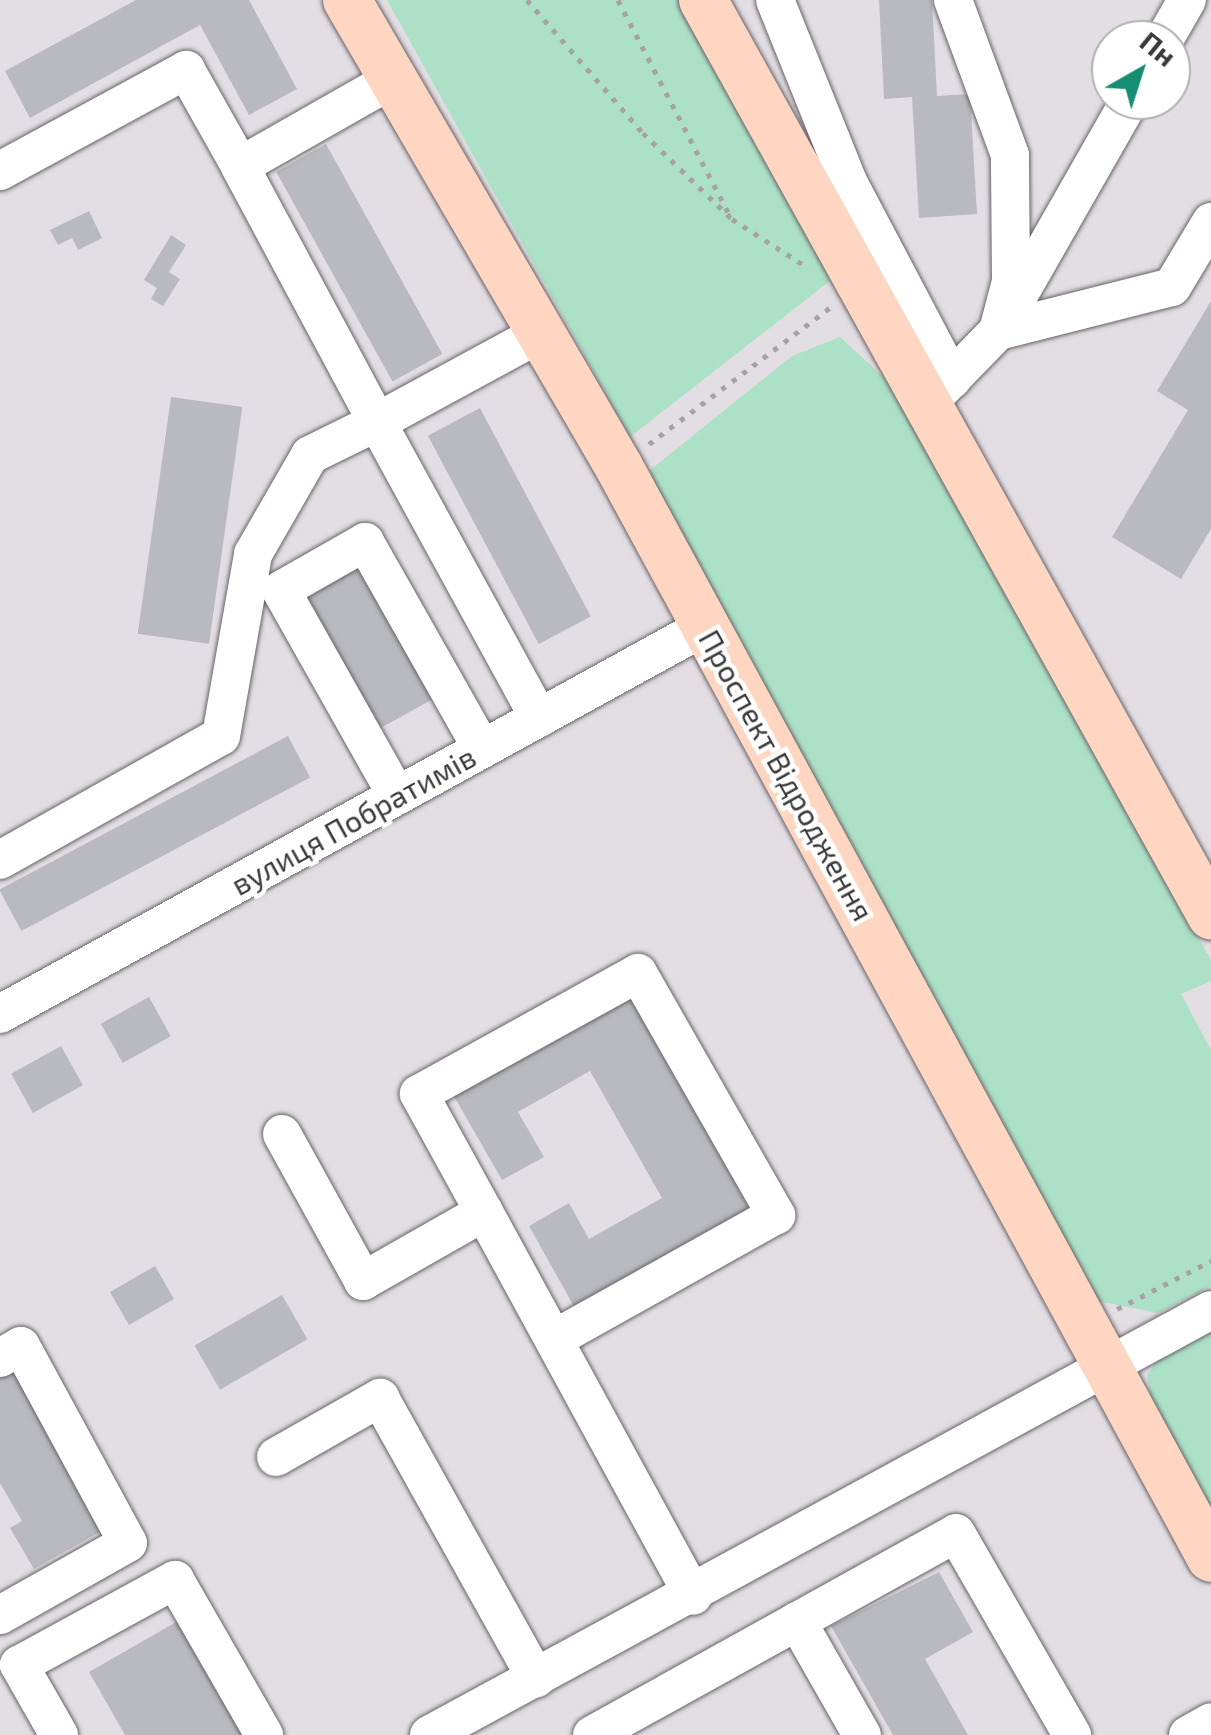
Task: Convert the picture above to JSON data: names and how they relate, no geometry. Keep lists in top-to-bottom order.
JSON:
{
  "streets": {
    "main road": ["Проспект Відродження"],
    "street": ["вулиця Побратимів"]
  },
  "crossings": [
    ["Проспект Відродження", "вулиця Побратимів"]
  ],
  "north": "top right"
}
